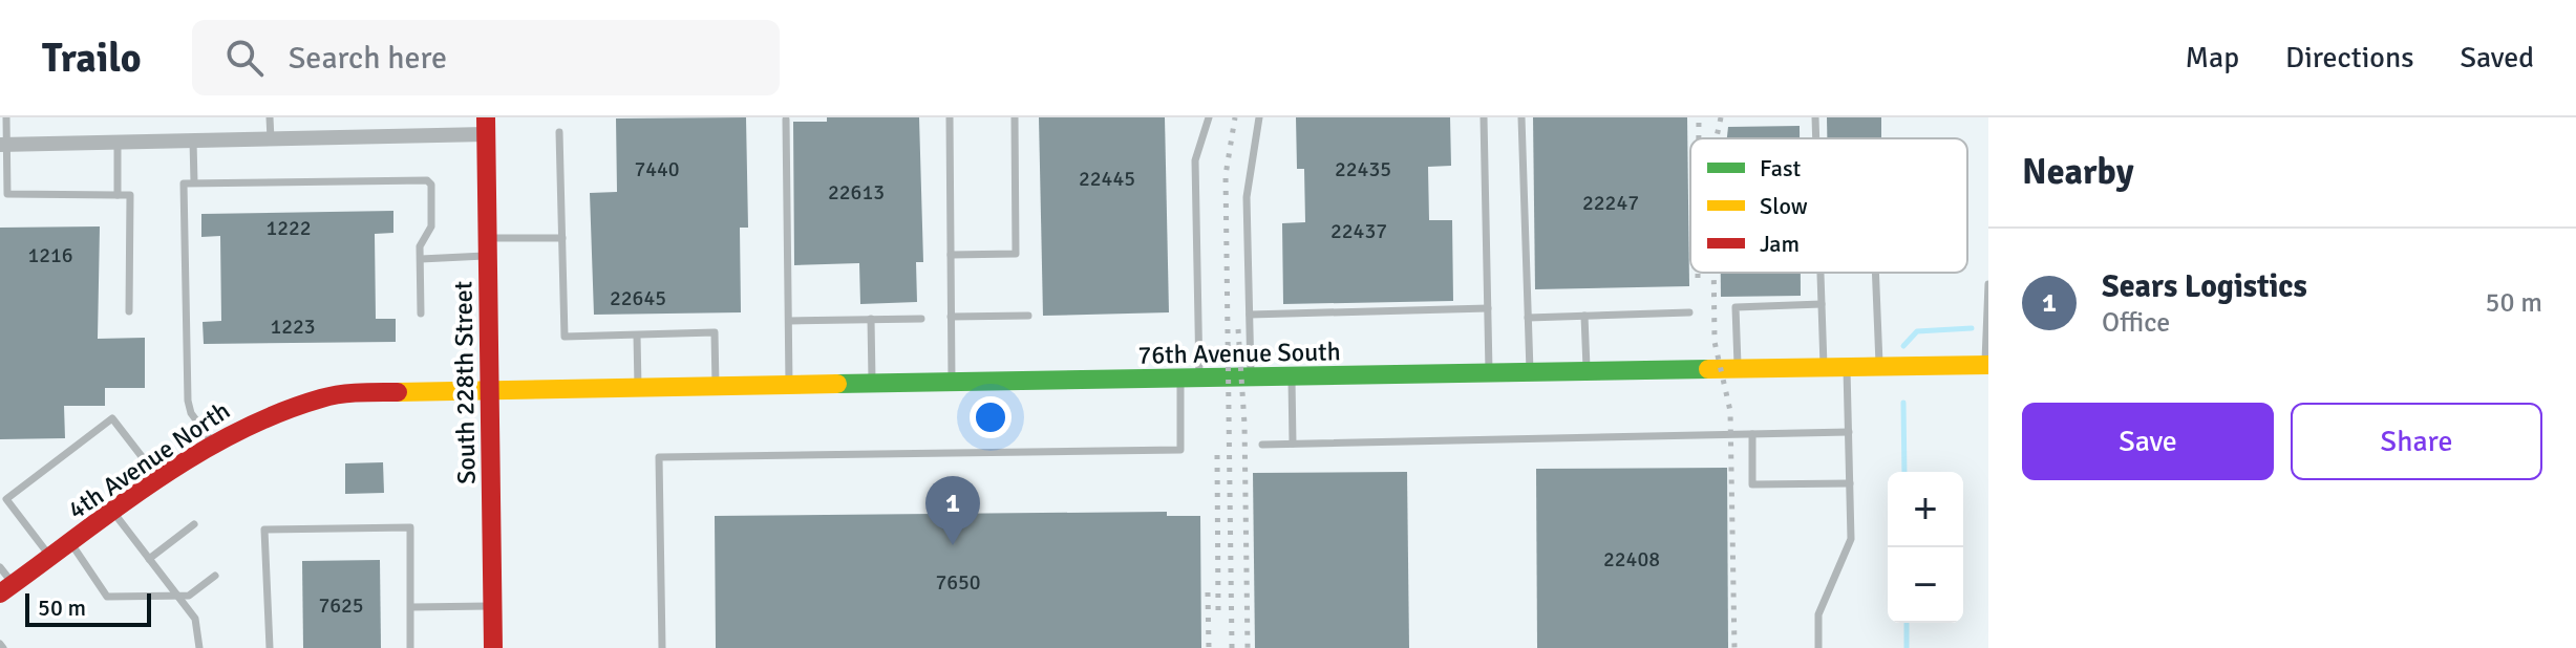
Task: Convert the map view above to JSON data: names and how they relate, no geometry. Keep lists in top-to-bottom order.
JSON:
{
  "streets": {
    "street": ["76th Avenue South", "South 228th Street", "4th Avenue North"]
  },
  "crossings": [
    ["76th Avenue South", "South 228th Street"],
    ["76th Avenue South", "4th Avenue North"],
    ["South 228th Street", "4th Avenue North"]
  ],
  "house_numbers": [
    "7440",
    "22435",
    "22445",
    "22613",
    "22247",
    "1222",
    "22437",
    "1216",
    "22645",
    "1223",
    "22408",
    "7650",
    "7625"
  ],
  "legend": ["Fast", "Slow", "Jam"],
  "scale_bar": "50 m",
  "page": {
    "header": "Trailo",
    "search": "Search here",
    "nav": ["Map", "Directions", "Saved"],
    "heading": "Nearby",
    "list": [
      {
        "mark": "1",
        "name": "Sears Logistics",
        "note": "Office",
        "value": "50 m"
      }
    ],
    "buttons": ["Save", "Share"],
    "map_buttons": ["+", "−"],
    "pins": "1",
    "scale": "50 m"
  }
}
